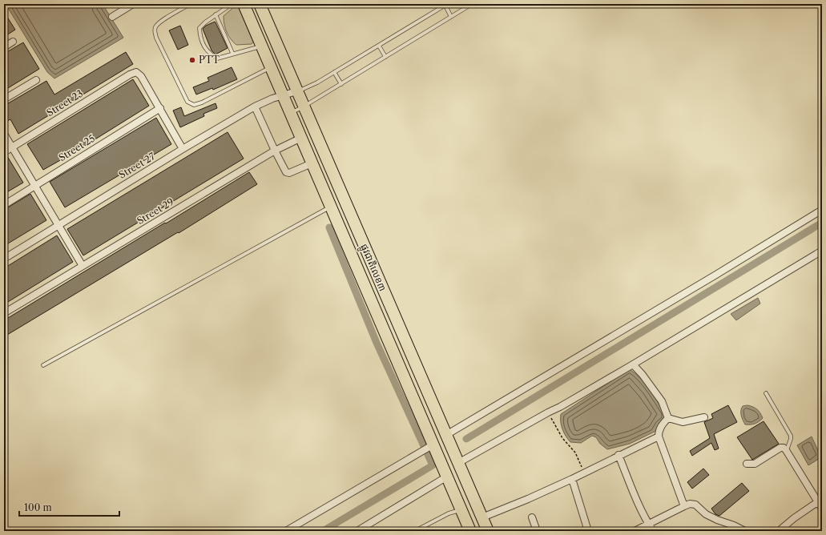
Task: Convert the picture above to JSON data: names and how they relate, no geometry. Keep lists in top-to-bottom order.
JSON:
{
  "streets": {
    "highway": ["ផ្លូវជាតិលេខ៣"],
    "street": [
      "Street 23",
      "Street 25",
      "Street 27",
      "Street 29"
    ]
  },
  "crossings": [
    ["Street 23", "Street 25"],
    ["Street 27", "ផ្លូវជាតិលេខ៣"],
    ["Street 29", "ផ្លូវជាតិលេខ៣"]
  ],
  "places": ["PTT"],
  "scale_bar": "100 m"
}
